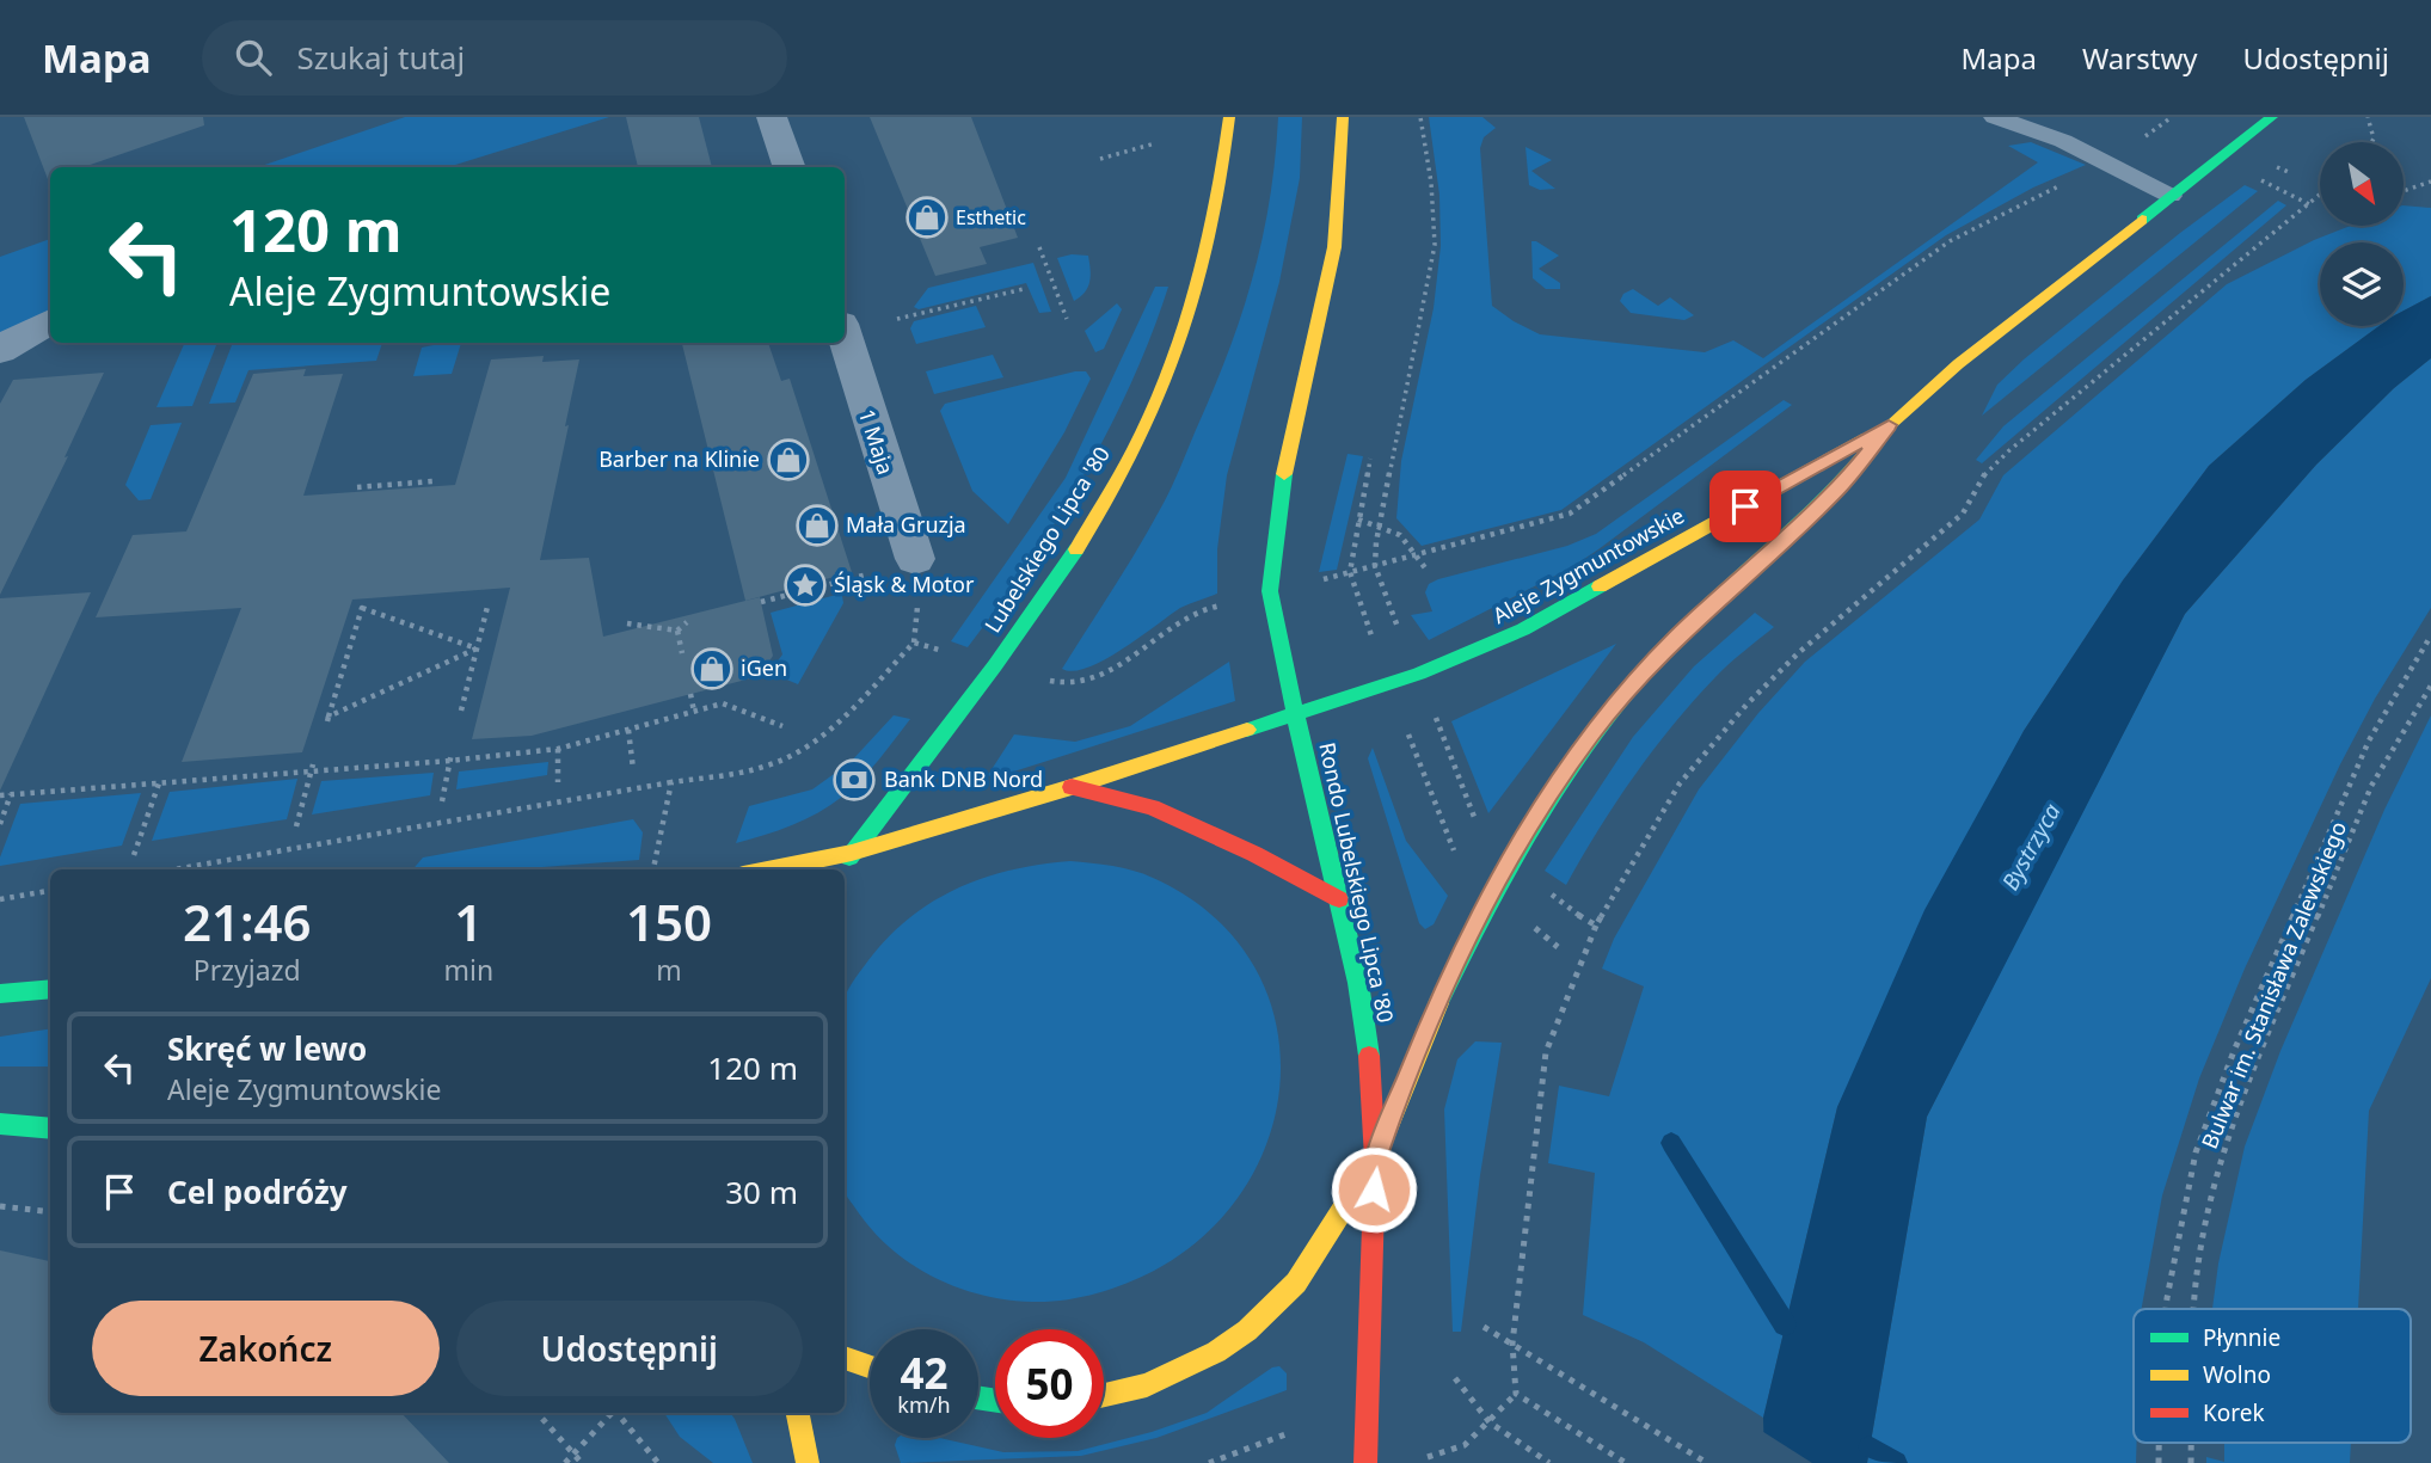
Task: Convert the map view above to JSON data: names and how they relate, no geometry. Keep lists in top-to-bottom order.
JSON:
{
  "streets": {
    "street": [
      "1 Maja",
      "Lubelskiego Lipca '80",
      "Aleje Zygmuntowskie",
      "Rondo Lubelskiego Lipca '80"
    ],
    "path": ["Bulwar im. Stanisława Zalewskiego"]
  },
  "crossings": [
    ["Aleje Zygmuntowskie", "Rondo Lubelskiego Lipca '80"]
  ],
  "water": ["Bystrzyca"],
  "places": {
    "shop": [
      "Esthetic",
      "Barber na Klinie",
      "Mała Gruzja",
      "iGen"
    ],
    "place": ["Śląsk & Motor"],
    "bank": ["Bank DNB Nord"]
  },
  "legend": ["Płynnie", "Wolno", "Korek"],
  "north": "bottom right",
  "page": {
    "header": "Mapa",
    "search": "Szukaj tutaj",
    "nav": ["Mapa", "Warstwy", "Udostępnij"],
    "turn": ["120 m", "Aleje Zygmuntowskie"],
    "eta": [
      "21:46",
      "Przyjazd",
      "1",
      "min",
      "150",
      "m"
    ],
    "list": [
      {
        "name": "Skręć w lewo",
        "note": "Aleje Zygmuntowskie",
        "value": "120 m"
      },
      {
        "name": "Cel podróży",
        "value": "30 m"
      }
    ],
    "buttons": ["Zakończ", "Udostępnij"],
    "speed": "42 km/h",
    "limit": "50"
  }
}
